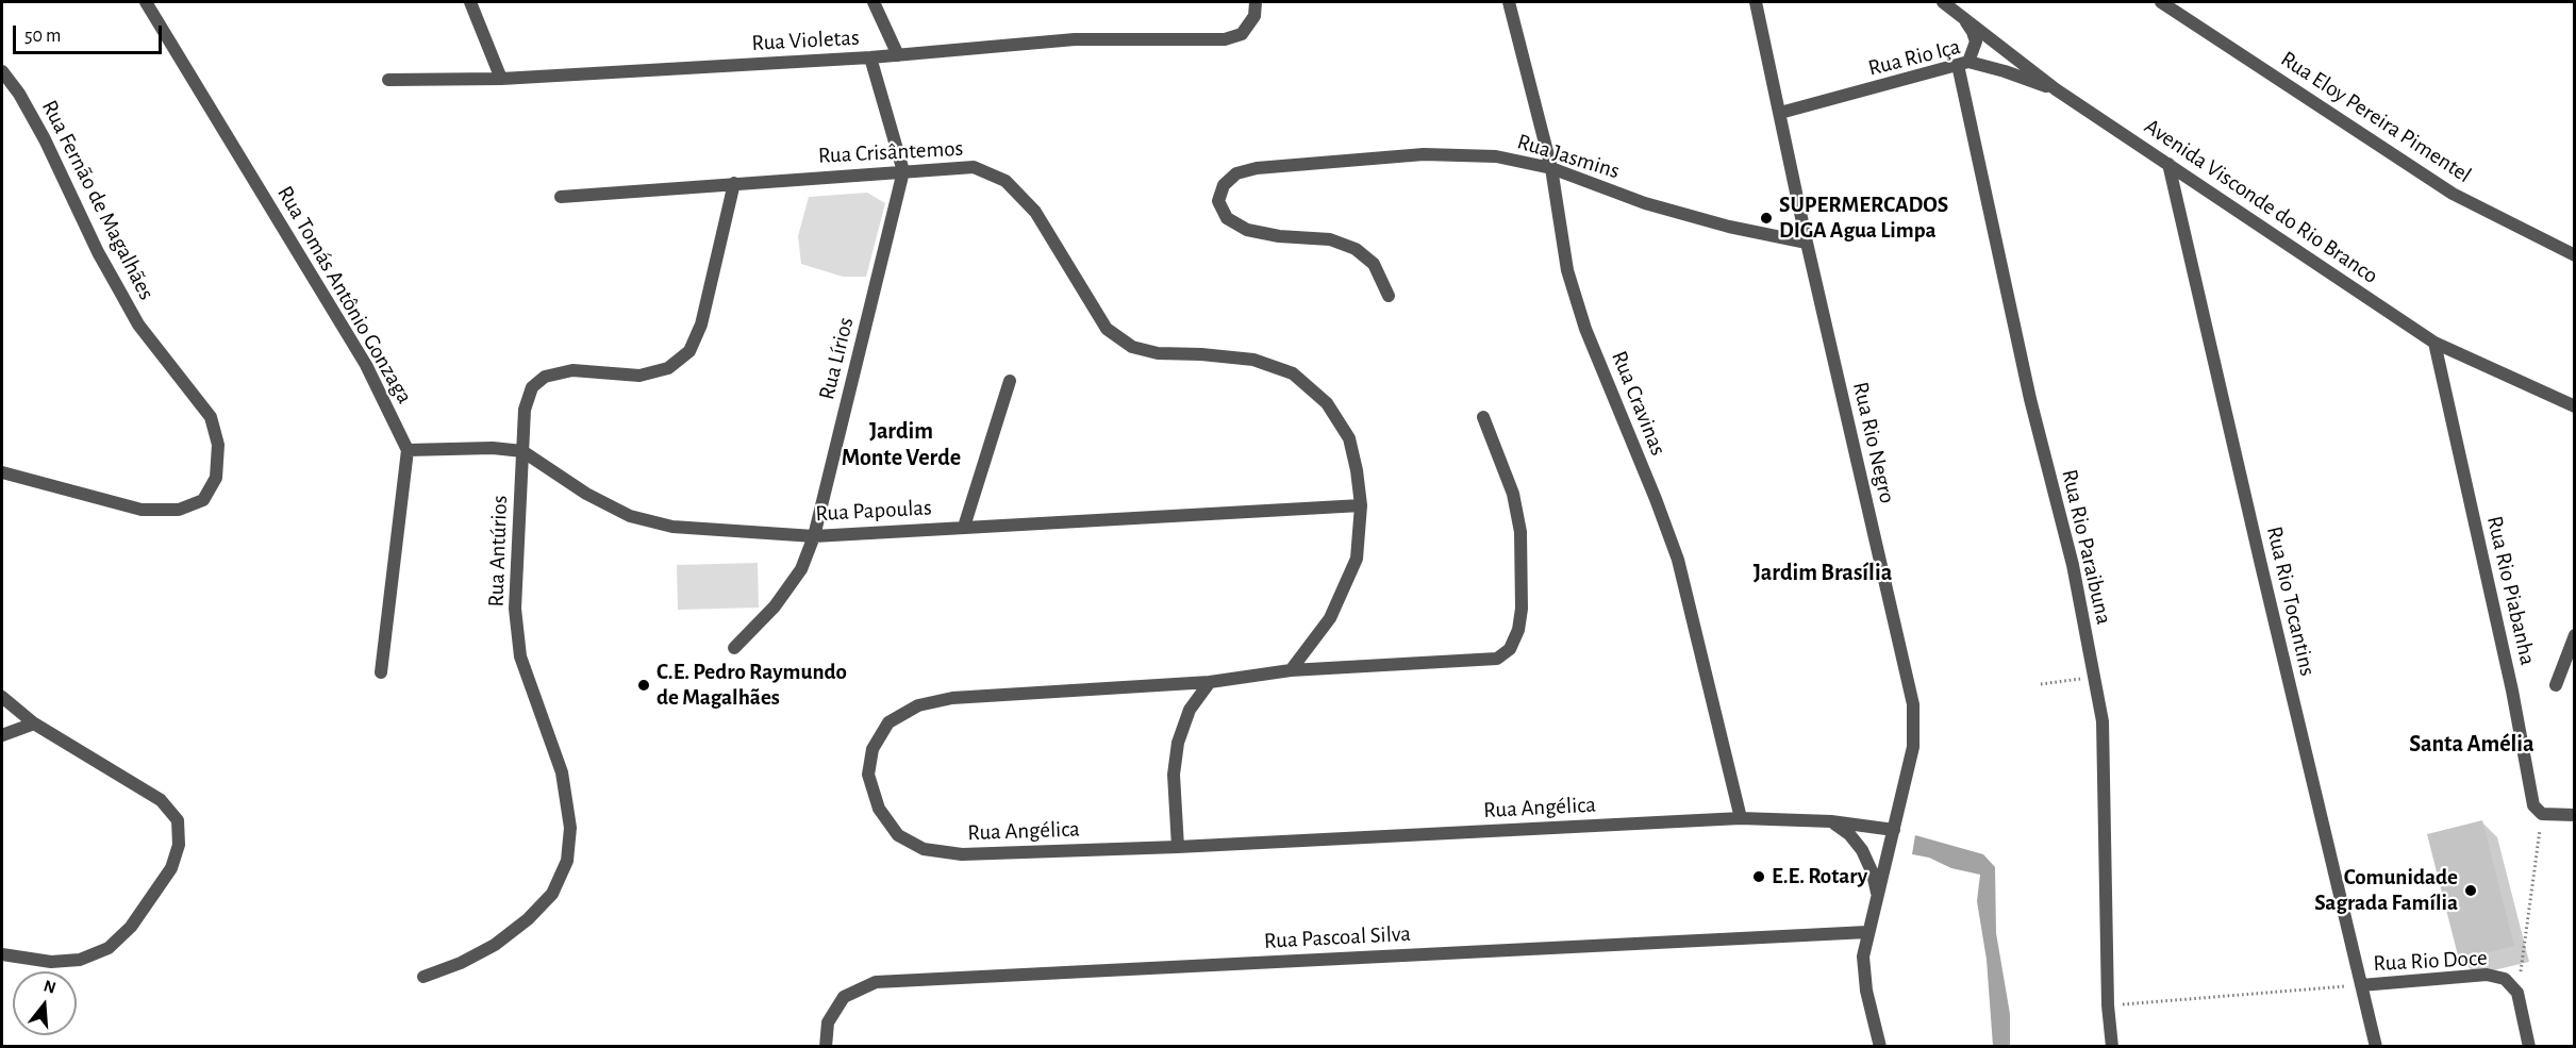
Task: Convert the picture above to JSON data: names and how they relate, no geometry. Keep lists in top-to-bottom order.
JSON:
{
  "streets": {
    "street": [
      "Rua Violetas",
      "Rua Rio Iça",
      "Rua Eloy Pereira Pimentel",
      "Rua Crisântemos",
      "Rua Jasmins",
      "Rua Fernão de Magalhães",
      "Avenida Visconde do Rio Branco",
      "Rua Tomás Antônio Gonzaga",
      "Rua Lírios",
      "Rua Cravinas",
      "Rua Rio Negro",
      "Rua Papoulas",
      "Rua Rio Paraibuna",
      "Rua Antúrios",
      "Rua Rio Piabanha",
      "Rua Rio Tocantins",
      "Rua Angélica",
      "Rua Pascoal Silva",
      "Rua Rio Doce"
    ]
  },
  "crossings": [
    ["Rua Violetas", "Rua Lírios"],
    ["Rua Rio Iça", "Avenida Visconde do Rio Branco"],
    ["Rua Rio Iça", "Rua Rio Negro"],
    ["Rua Rio Iça", "Rua Rio Paraibuna"],
    ["Rua Crisântemos", "Rua Lírios"],
    ["Rua Crisântemos", "Rua Papoulas"],
    ["Rua Crisântemos", "Rua Antúrios"],
    ["Rua Crisântemos", "Rua Angélica"],
    ["Rua Jasmins", "Rua Cravinas"],
    ["Rua Jasmins", "Rua Rio Negro"],
    ["Avenida Visconde do Rio Branco", "Rua Rio Paraibuna"],
    ["Avenida Visconde do Rio Branco", "Rua Rio Piabanha"],
    ["Avenida Visconde do Rio Branco", "Rua Rio Tocantins"],
    ["Rua Tomás Antônio Gonzaga", "Rua Papoulas"],
    ["Rua Lírios", "Rua Papoulas"],
    ["Rua Cravinas", "Rua Angélica"],
    ["Rua Rio Negro", "Rua Angélica"],
    ["Rua Rio Negro", "Rua Pascoal Silva"],
    ["Rua Papoulas", "Rua Antúrios"],
    ["Rua Rio Tocantins", "Rua Rio Doce"]
  ],
  "districts": ["Jardim Monte Verde", "Jardim Brasília", "Santa Amélia"],
  "places": [
    "SUPERMERCADOS DIGA Agua Limpa",
    "C.E. Pedro Raymundo de Magalhães",
    "E.E. Rotary",
    "Comunidade Sagrada Família"
  ],
  "scale_bar": "50 m",
  "north": "top"
}
